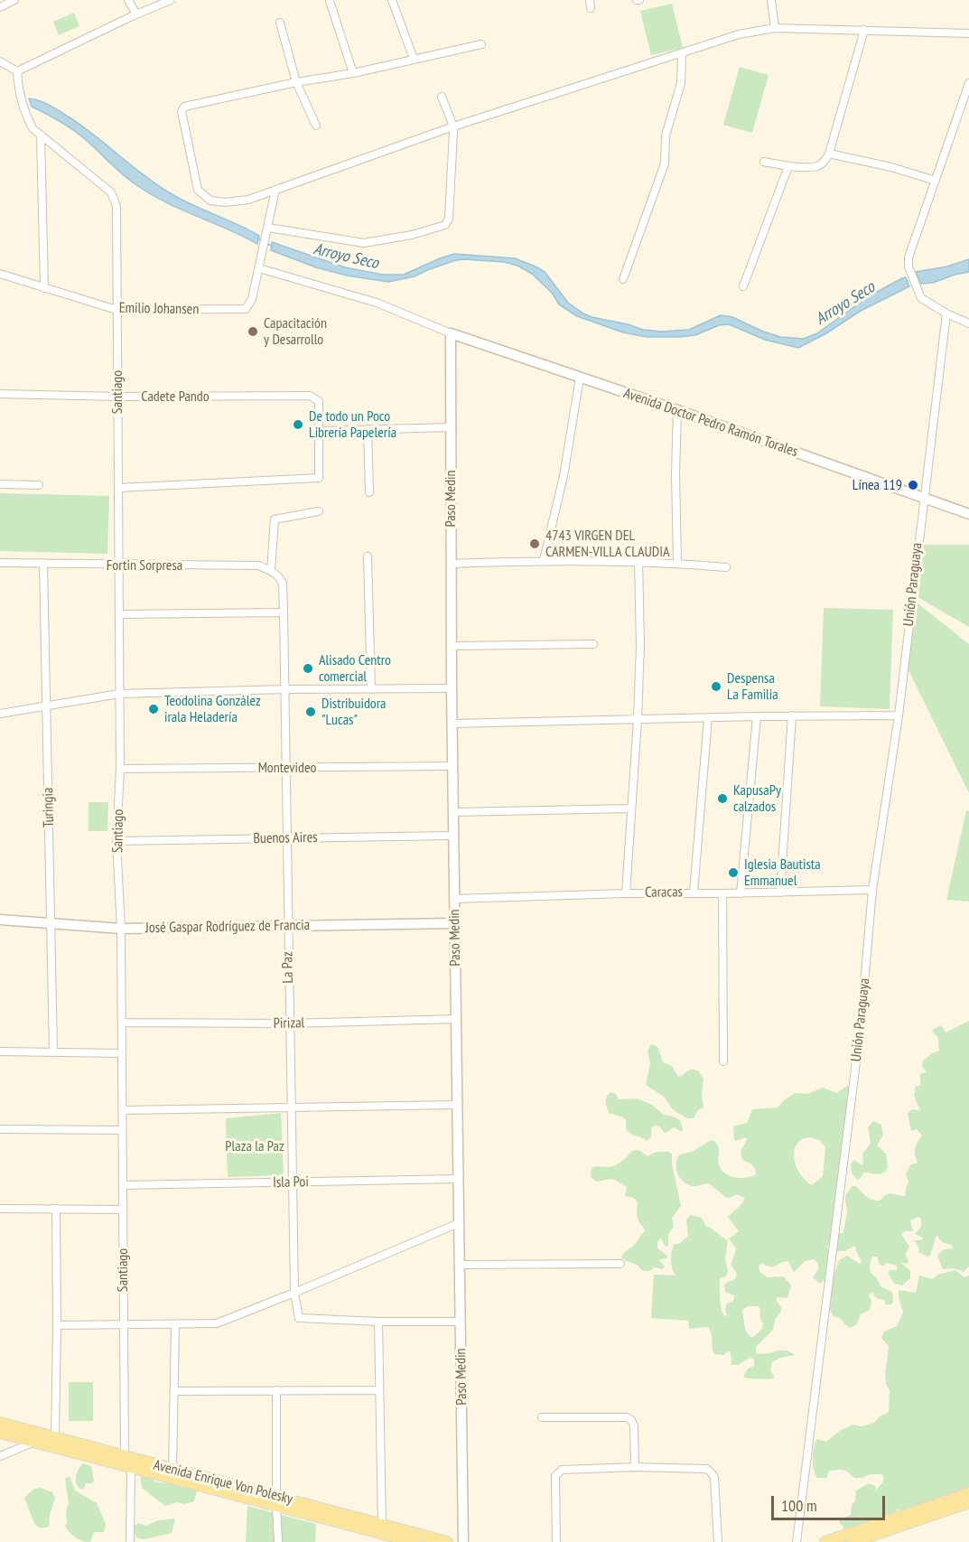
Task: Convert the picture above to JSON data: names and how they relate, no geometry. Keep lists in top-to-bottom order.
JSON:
{
  "streets": {
    "main road": ["Avenida Enrique Von Polesky"],
    "street": [
      "Emilio Johansen",
      "Santiago",
      "Cadete Pando",
      "Avenida Doctor Pedro Ramón Torales",
      "Paso Medin",
      "Fortin Sorpresa",
      "Unión Paraguaya",
      "Montevideo",
      "Turingia",
      "Buenos Aires",
      "Caracas",
      "José Gaspar Rodríguez de Francia",
      "La Paz",
      "Pirizal",
      "Isla Poi"
    ]
  },
  "crossings": [
    ["Emilio Johansen", "Santiago"],
    ["Santiago", "Cadete Pando"],
    ["Santiago", "Fortin Sorpresa"],
    ["Santiago", "Montevideo"],
    ["Santiago", "Buenos Aires"],
    ["Santiago", "José Gaspar Rodríguez de Francia"],
    ["Santiago", "Pirizal"],
    ["Santiago", "Isla Poi"],
    ["Santiago", "Avenida Enrique Von Polesky"],
    ["Avenida Doctor Pedro Ramón Torales", "Paso Medin"],
    ["Avenida Doctor Pedro Ramón Torales", "Unión Paraguaya"],
    ["Paso Medin", "Montevideo"],
    ["Paso Medin", "Buenos Aires"],
    ["Paso Medin", "Caracas"],
    ["Paso Medin", "José Gaspar Rodríguez de Francia"],
    ["Paso Medin", "Pirizal"],
    ["Paso Medin", "Isla Poi"],
    ["Fortin Sorpresa", "Turingia"],
    ["Fortin Sorpresa", "La Paz"],
    ["Unión Paraguaya", "Caracas"],
    ["Montevideo", "La Paz"],
    ["Turingia", "José Gaspar Rodríguez de Francia"],
    ["Buenos Aires", "La Paz"],
    ["José Gaspar Rodríguez de Francia", "La Paz"],
    ["La Paz", "Pirizal"],
    ["La Paz", "Isla Poi"]
  ],
  "water": ["Arroyo Seco"],
  "parks": ["Plaza la Paz"],
  "places": [
    "Capacitación y Desarrollo",
    "De todo un Poco Librería Papelería",
    "Línea 119",
    "4743 VIRGEN DEL CARMEN-VILLA CLAUDIA",
    "Alisado Centro comercial",
    "Despensa La Familia",
    "Teodolina González irala Heladería",
    "Distribuidora \"Lucas\"",
    "KapusaPy calzados",
    "Iglesia Bautista Emmanuel"
  ],
  "scale_bar": "100 m"
}
